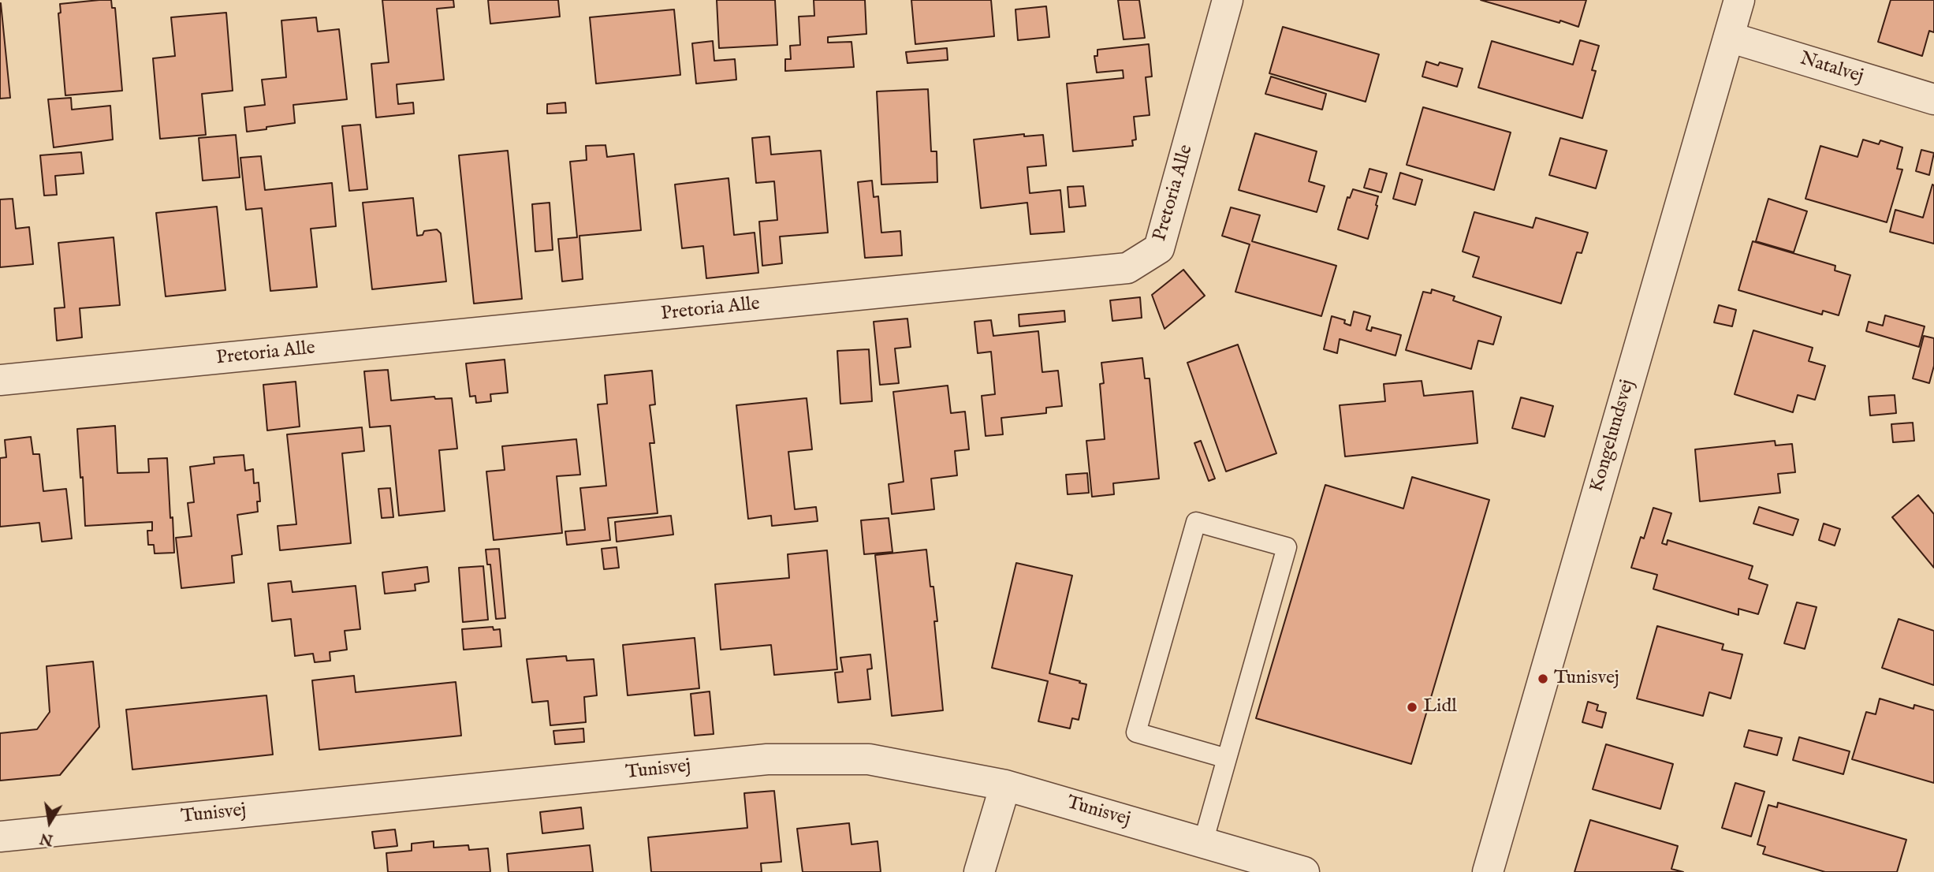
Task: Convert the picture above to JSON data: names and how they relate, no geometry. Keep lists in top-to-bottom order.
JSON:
{
  "streets": {
    "street": [
      "Natalvej",
      "Pretoria Alle",
      "Kongelundsvej",
      "Tunisvej"
    ]
  },
  "crossings": [
    ["Natalvej", "Kongelundsvej"]
  ],
  "places": ["Tunisvej", "Lidl"],
  "north": "bottom"
}
